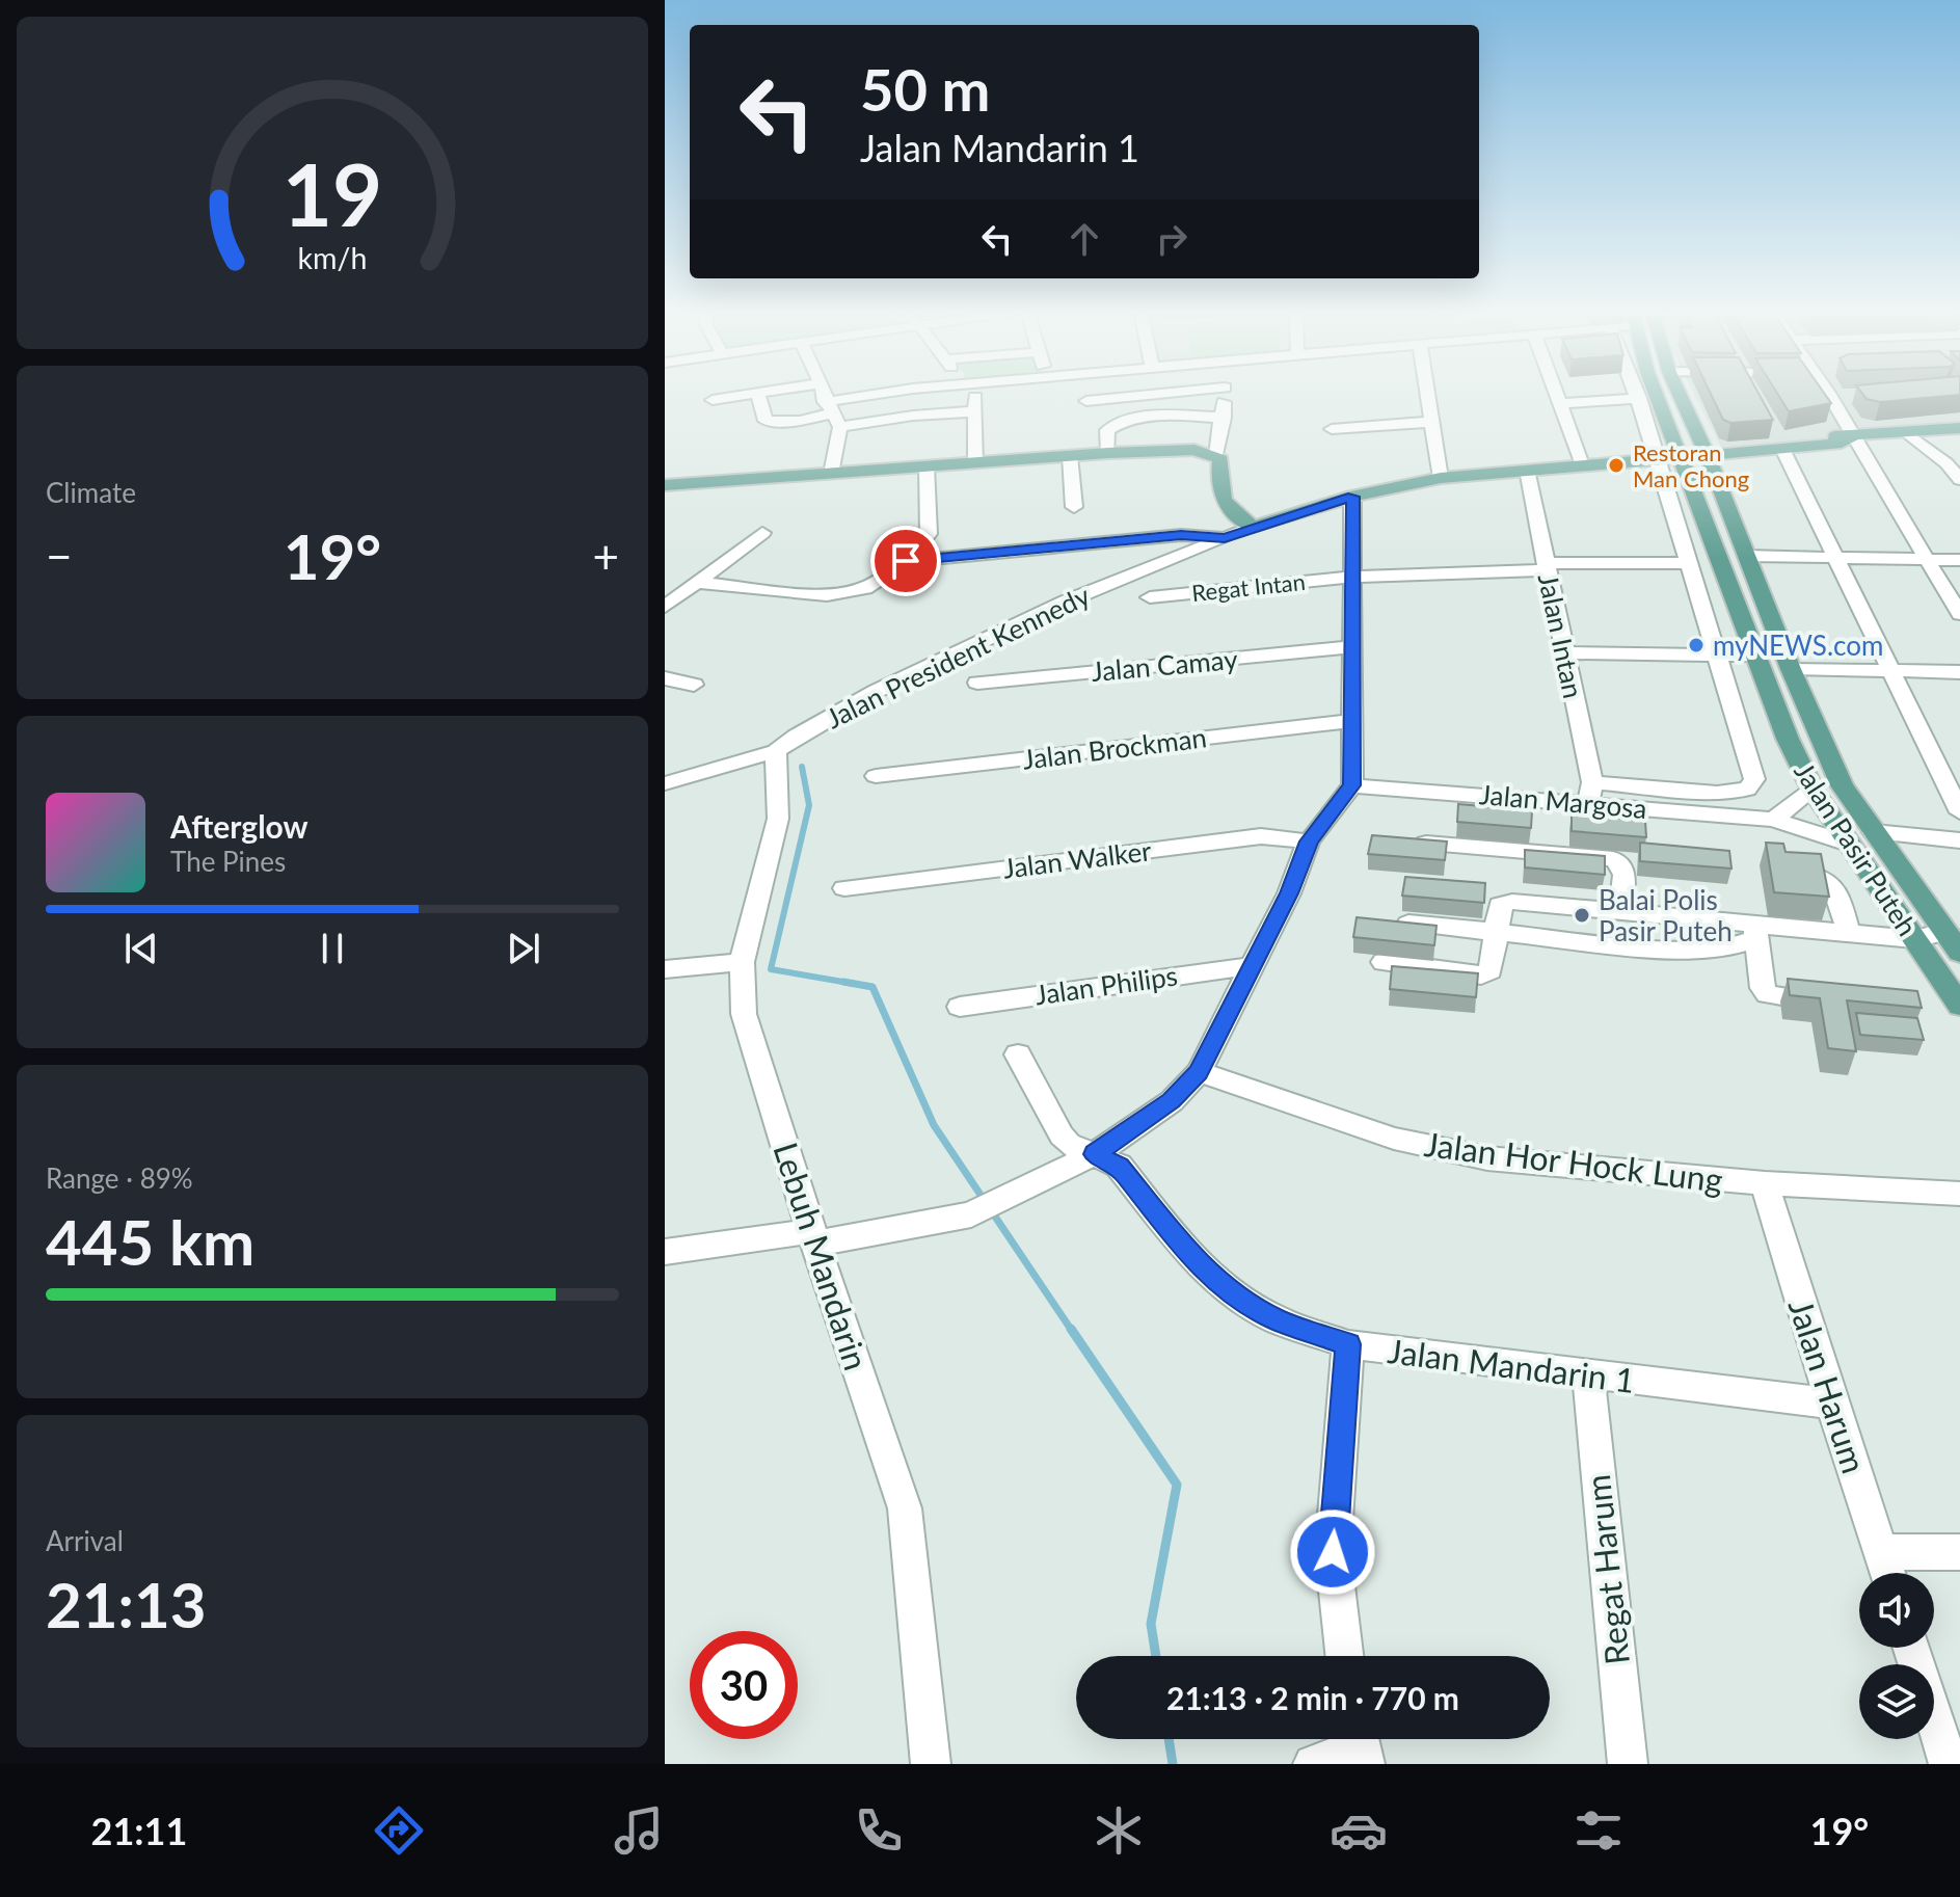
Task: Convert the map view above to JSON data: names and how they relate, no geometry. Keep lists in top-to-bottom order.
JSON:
{
  "streets": {
    "main road": ["Jalan Pasir Puteh"],
    "street": [
      "Regat Intan",
      "Jalan Intan",
      "Jalan President Kennedy",
      "Jalan Camay",
      "Jalan Brockman",
      "Jalan Margosa",
      "Jalan Walker",
      "Jalan Philips",
      "Jalan Hor Hock Lung",
      "Lebuh Mandarin",
      "Jalan Mandarin 1",
      "Jalan Harum",
      "Regat Harum"
    ]
  },
  "crossings": [
    ["Regat Intan", "Jalan Intan"],
    ["Jalan Intan", "Jalan Margosa"],
    ["Jalan President Kennedy", "Lebuh Mandarin"],
    ["Jalan Margosa", "Jalan Pasir Puteh"],
    ["Jalan Hor Hock Lung", "Jalan Harum"],
    ["Jalan Mandarin 1", "Jalan Harum"],
    ["Jalan Mandarin 1", "Regat Harum"]
  ],
  "places": ["Restoran Man Chong", "myNEWS.com", "Balai Polis Pasir Puteh"],
  "page": {
    "turn": ["50 m", "Jalan Mandarin 1"],
    "tile": [
      "Climate",
      ["Range · 89%", "445 km"],
      ["Arrival", "21:13"]
    ],
    "heat": ["−", "19°", "+"],
    "song": ["Afterglow", "The Pines"],
    "limit": "30",
    "trip": "21:13 · 2 min · 770 m",
    "tabs": ["21:11", "19°"],
    "gauge": ["19", "km/h"]
  }
}
